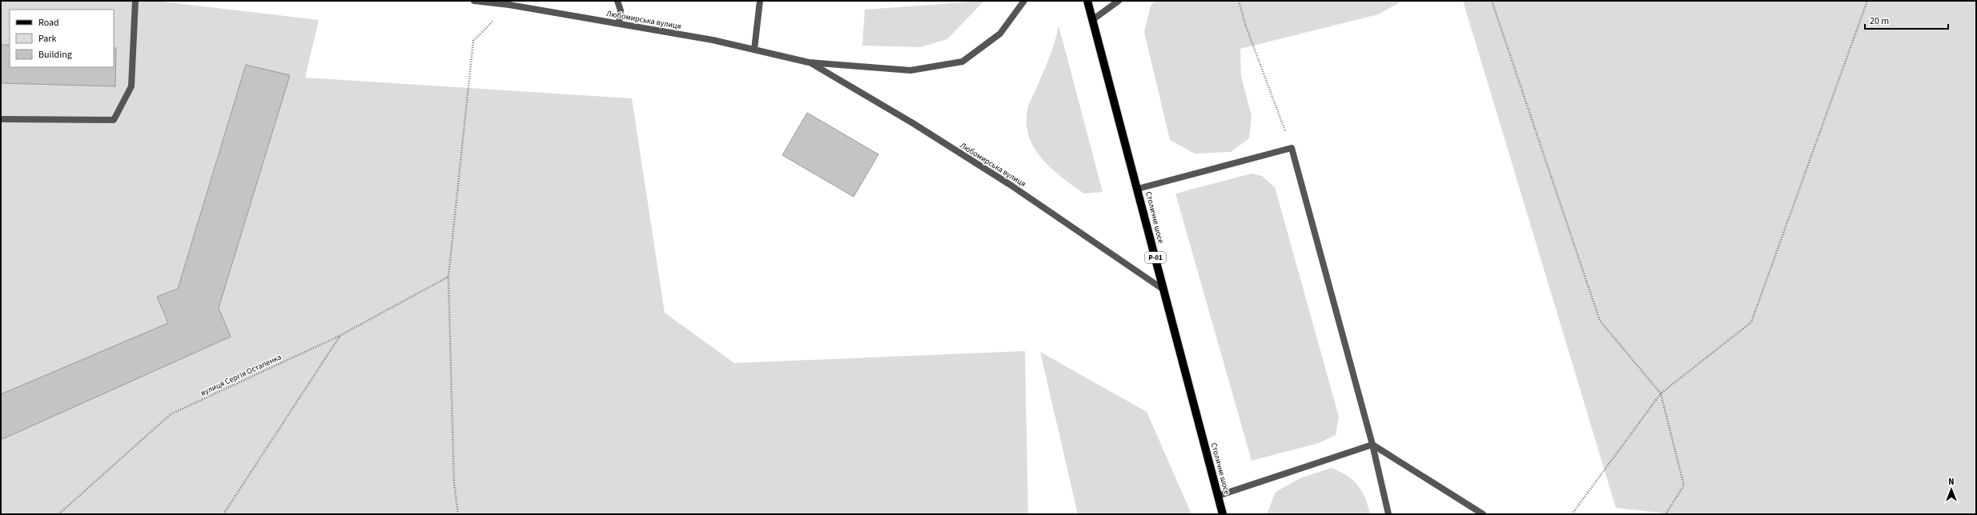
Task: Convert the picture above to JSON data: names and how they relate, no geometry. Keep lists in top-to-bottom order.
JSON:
{
  "streets": {
    "main road": ["Столичне шосе", "Р-01"],
    "street": ["Любомирська вулиця"],
    "path": ["вулиця Сергія Остапенка"]
  },
  "crossings": [
    ["Любомирська вулиця", "Столичне шосе"]
  ],
  "legend": ["Road", "Park", "Building"],
  "scale_bar": "20 m",
  "north": "top"
}
